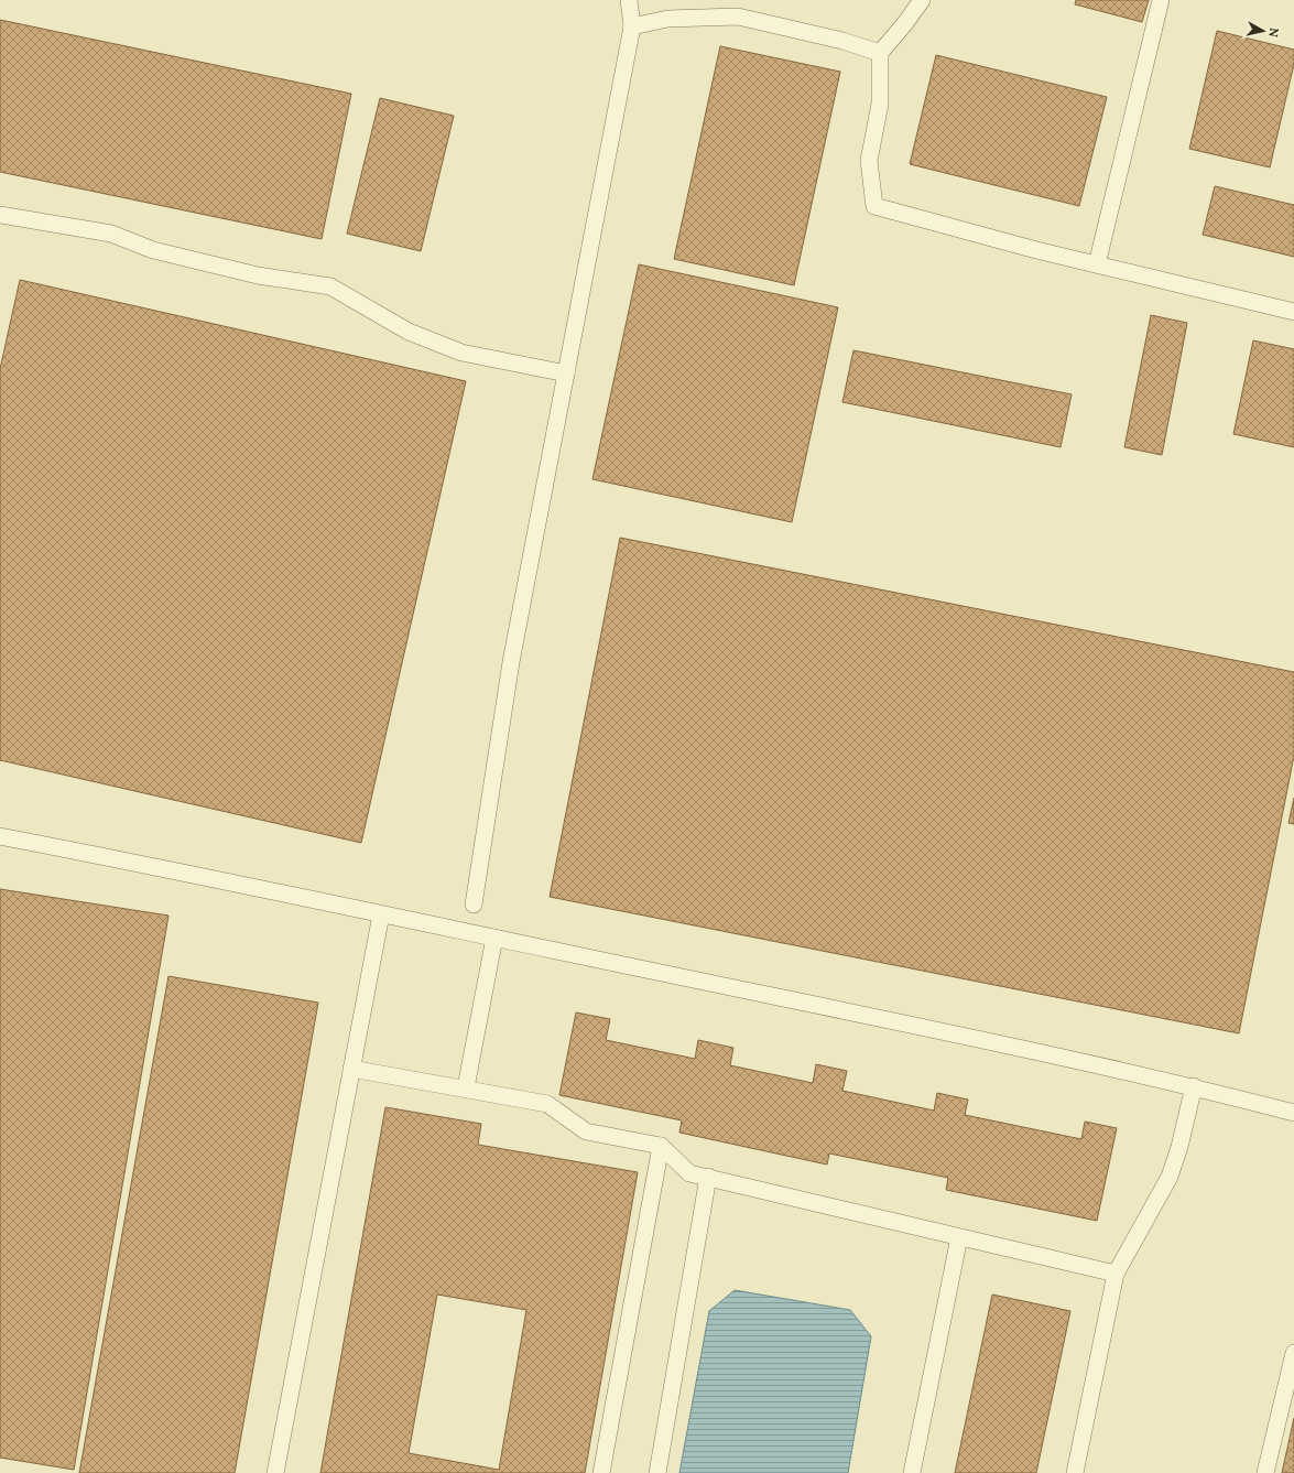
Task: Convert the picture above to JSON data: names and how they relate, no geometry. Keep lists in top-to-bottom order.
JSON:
{
  "north": "right"
}
